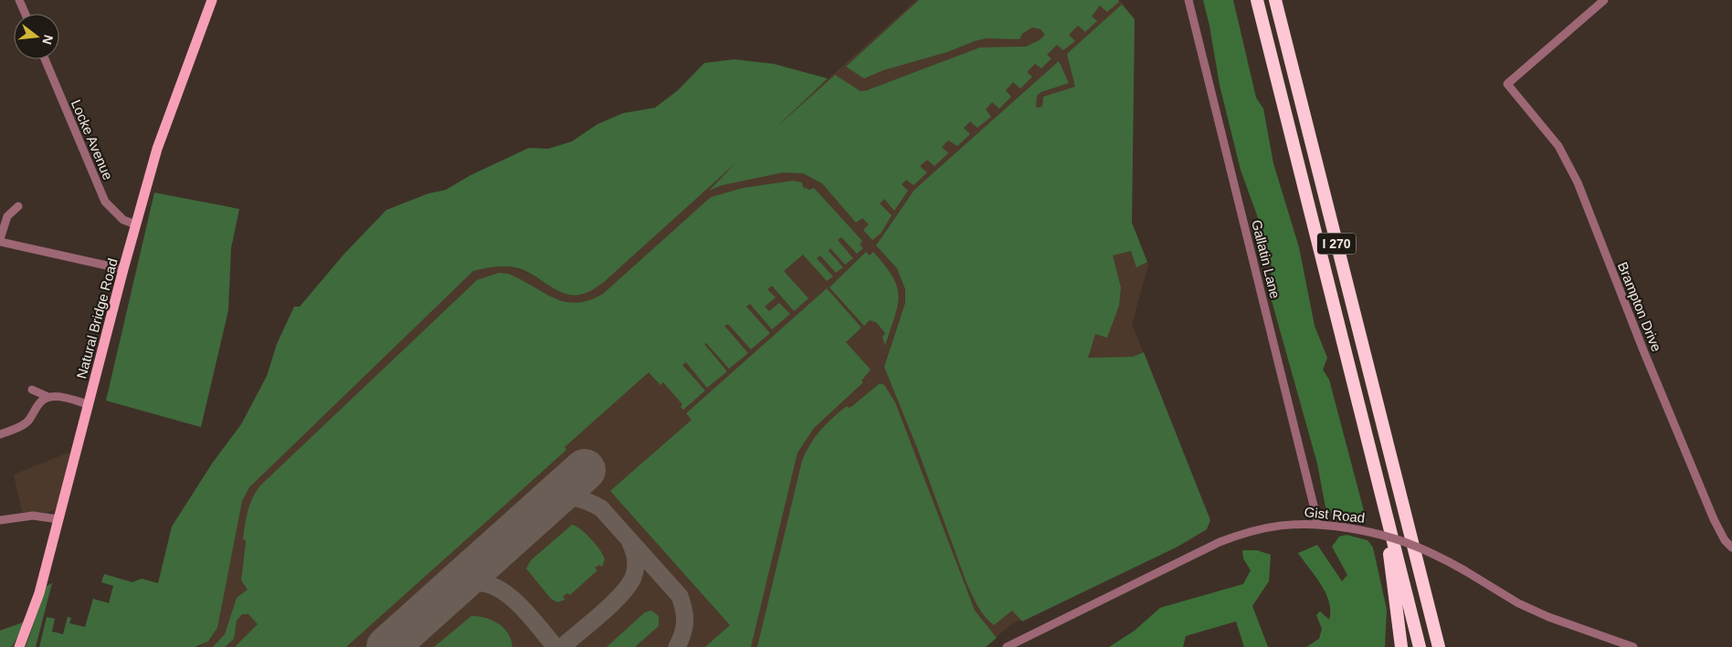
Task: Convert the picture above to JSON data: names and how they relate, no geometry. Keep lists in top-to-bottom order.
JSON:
{
  "streets": {
    "highway": ["I 270"],
    "main road": ["Natural Bridge Road"],
    "street": [
      "Locke Avenue",
      "Gallatin Lane",
      "Brampton Drive",
      "Gist Road"
    ]
  },
  "crossings": [
    ["Locke Avenue", "Natural Bridge Road"],
    ["Gallatin Lane", "Gist Road"]
  ],
  "north": "right"
}
